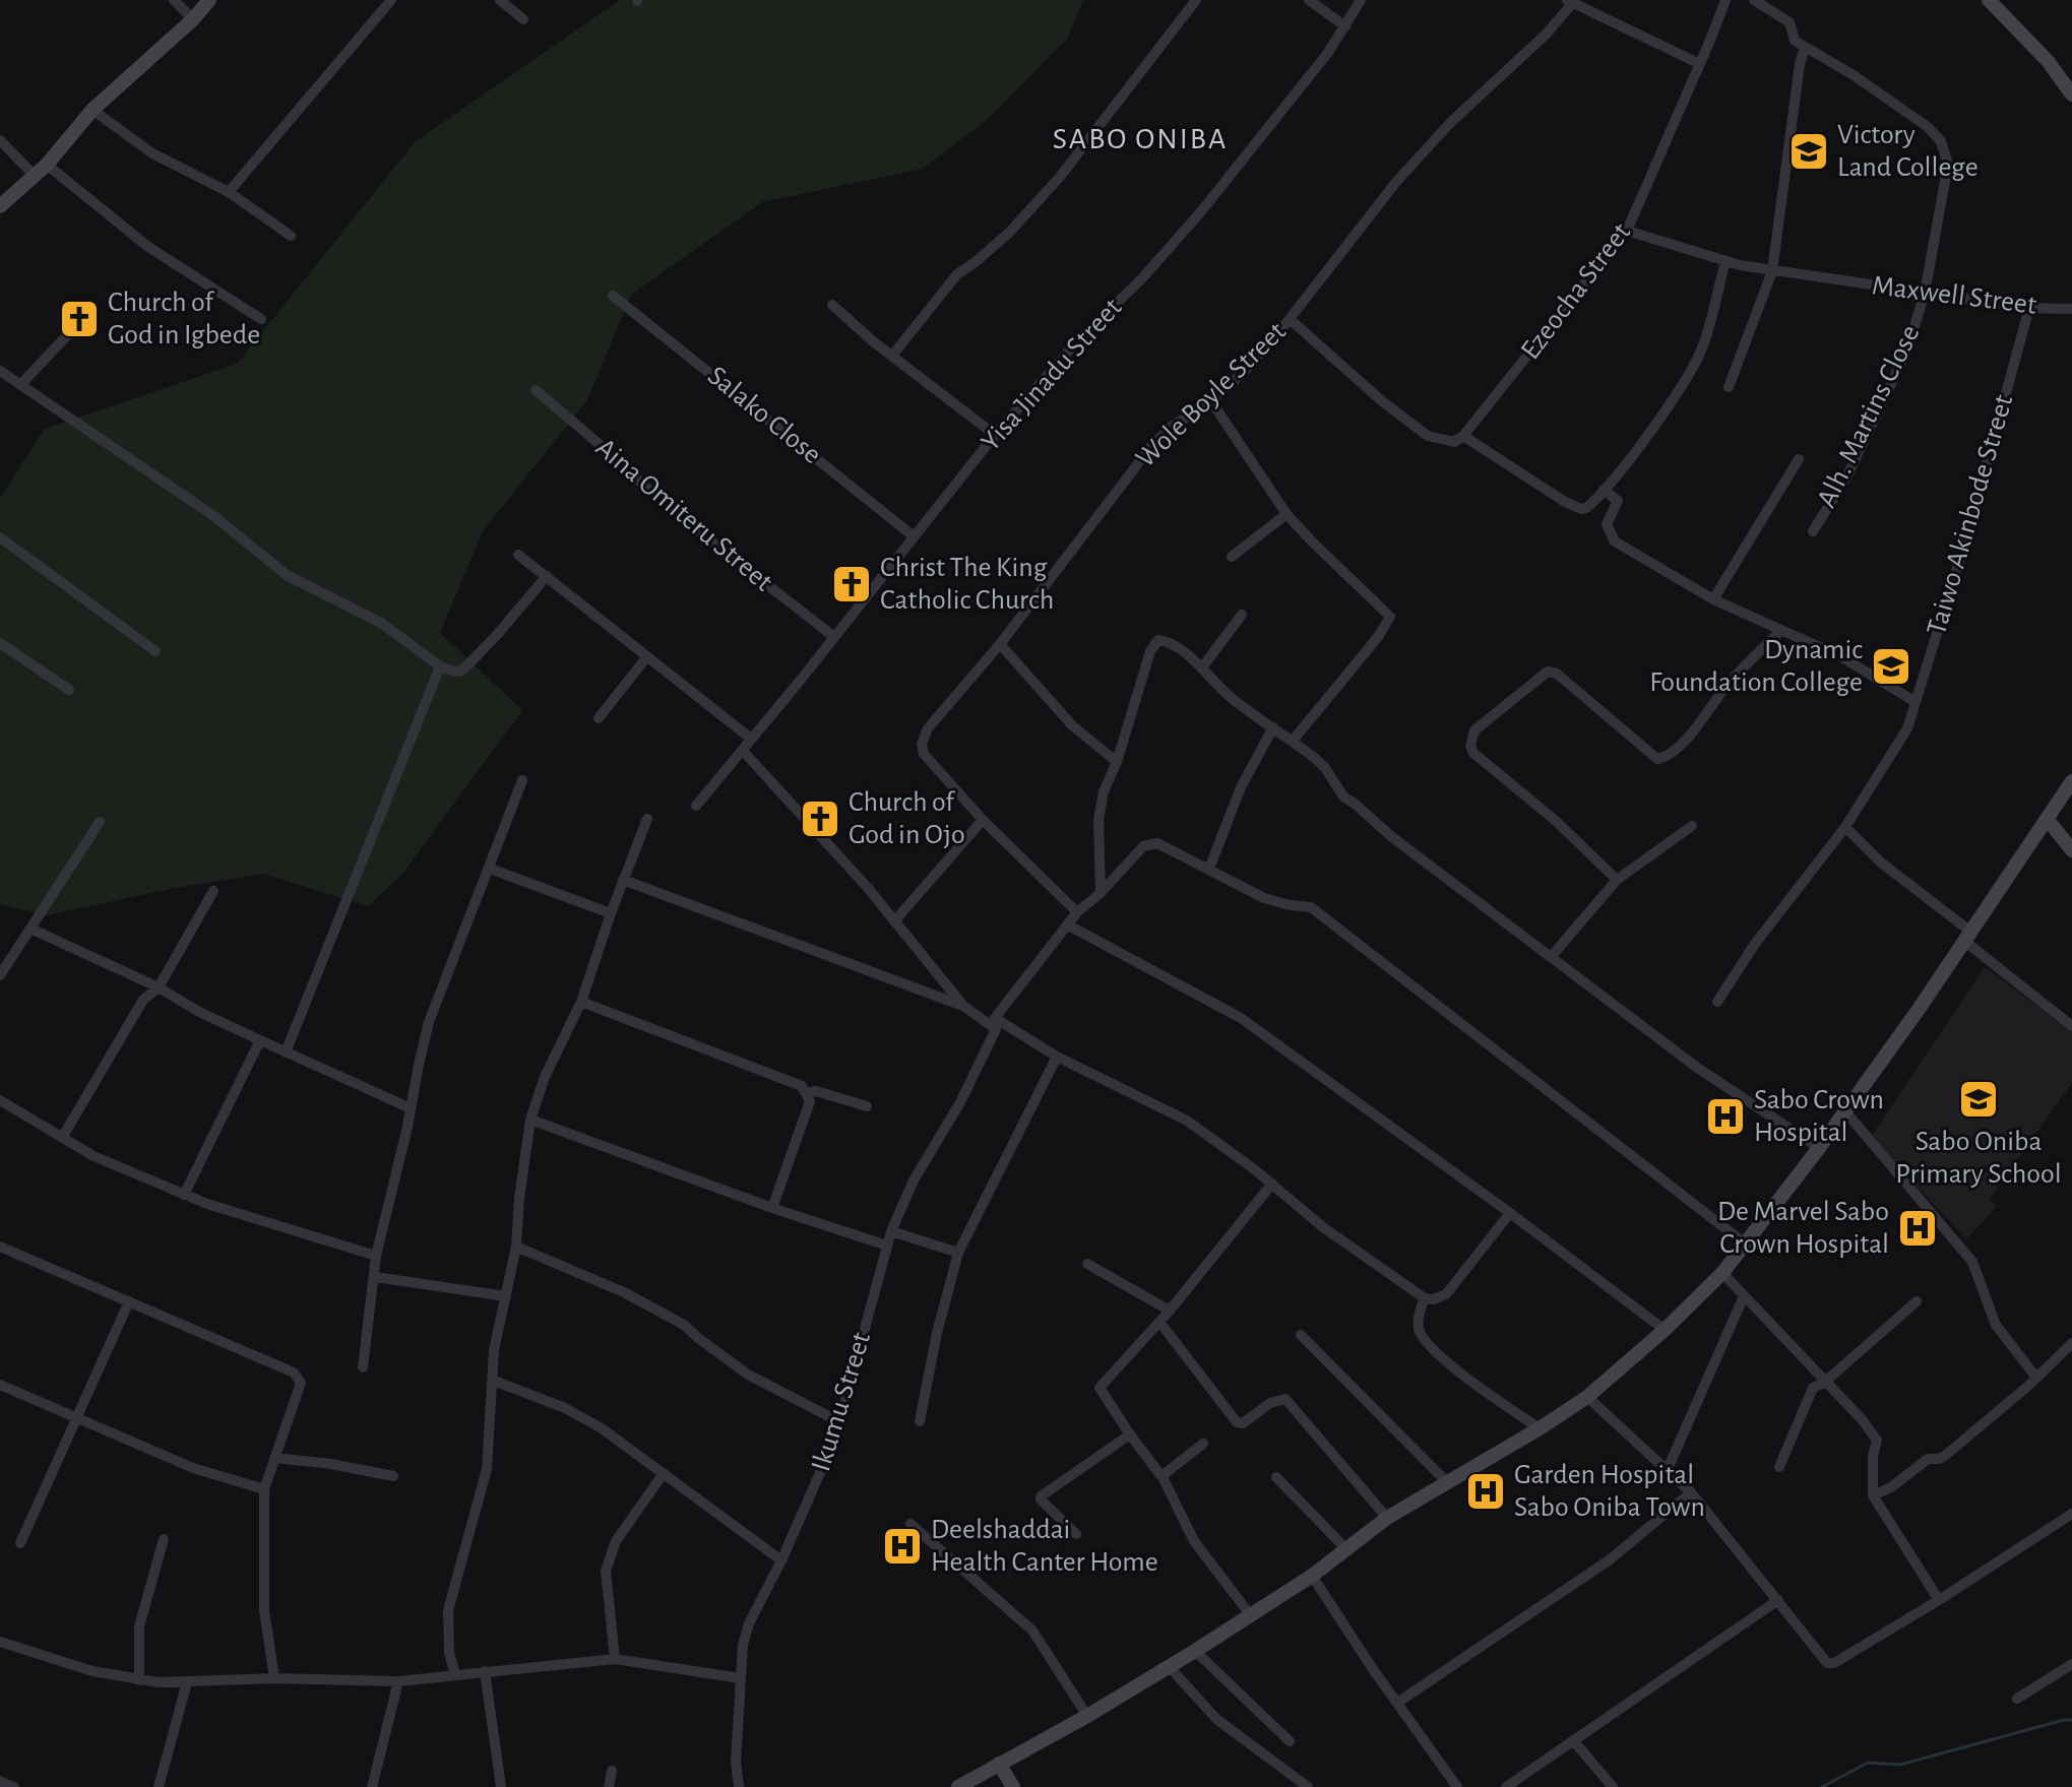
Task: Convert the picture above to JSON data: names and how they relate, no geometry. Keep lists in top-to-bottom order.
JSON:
{
  "streets": {
    "street": [
      "Ezeocha Street",
      "Maxwell Street",
      "Yisa Jinadu Street",
      "Wole Boyle Street",
      "Salako Close",
      "Alh. Martins Close",
      "Aina Omiteru Street",
      "Taiwo Akinbode Street",
      "Ikumu Street"
    ]
  },
  "crossings": [
    ["Ezeocha Street", "Maxwell Street"],
    ["Maxwell Street", "Alh. Martins Close"],
    ["Maxwell Street", "Taiwo Akinbode Street"],
    ["Yisa Jinadu Street", "Salako Close"],
    ["Yisa Jinadu Street", "Aina Omiteru Street"],
    ["Wole Boyle Street", "Ikumu Street"]
  ],
  "districts": ["SABO ONIBA"],
  "places": {
    "school or university": ["Victory Land College", "Dynamic Foundation College", "Sabo Oniba Primary School"],
    "church": ["Church of God in Igbede", "Christ The King Catholic Church", "Church of God in Ojo"],
    "hospital": [
      "Sabo Crown Hospital",
      "De Marvel Sabo Crown Hospital",
      "Garden Hospital Sabo Oniba Town",
      "Deelshaddai Health Canter Home"
    ]
  }
}
